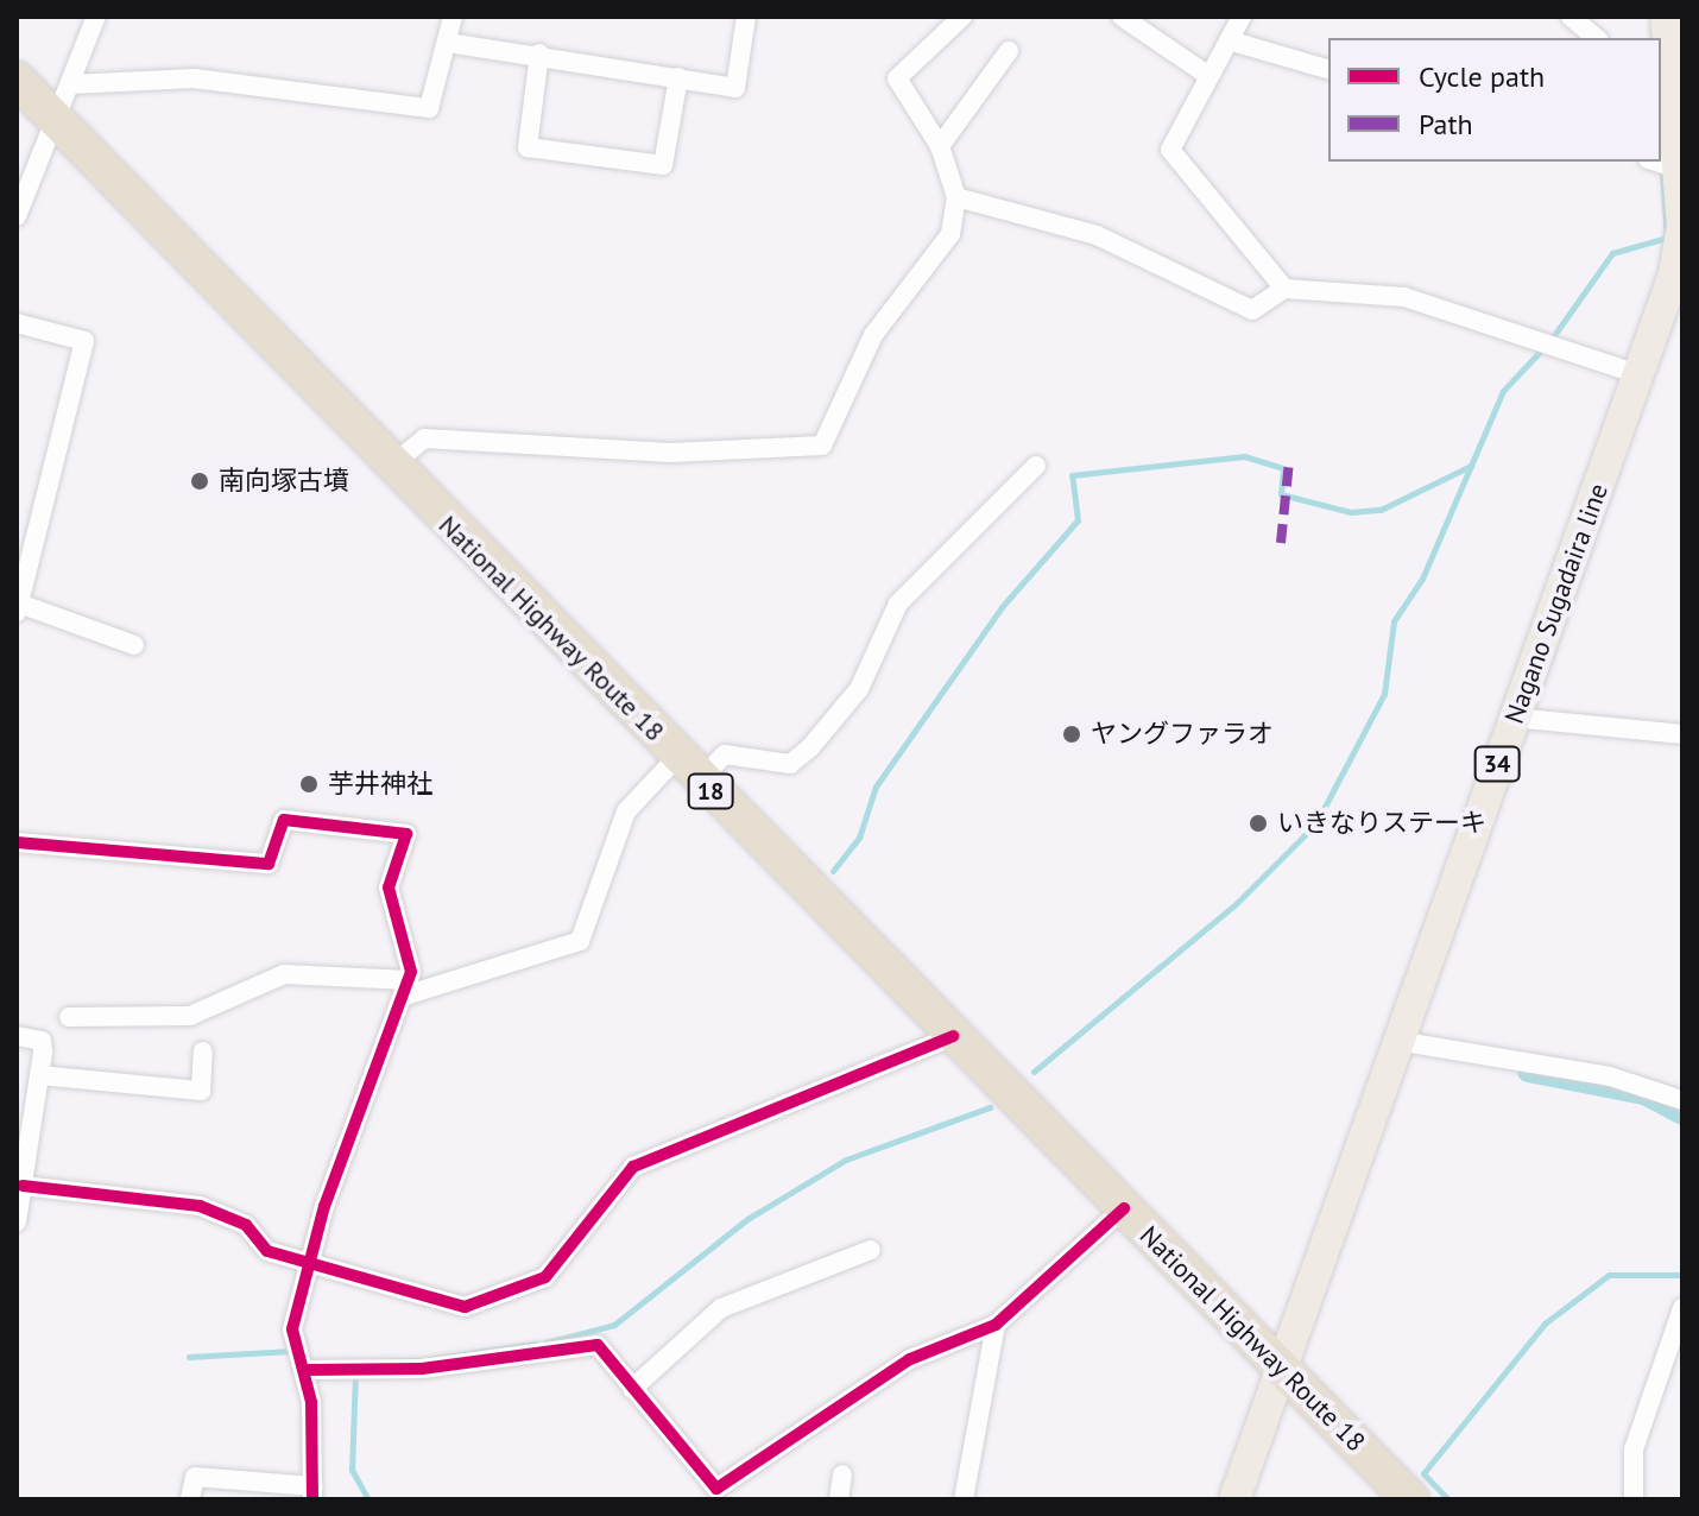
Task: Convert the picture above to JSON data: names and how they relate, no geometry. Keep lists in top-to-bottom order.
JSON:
{
  "streets": {
    "highway": ["National Highway Route 18", "18"],
    "main road": ["Nagano Sugadaira line", "34"]
  },
  "crossings": [
    ["Nagano Sugadaira line", "National Highway Route 18"]
  ],
  "places": [
    "南向塚古墳",
    "ヤングファラオ",
    "芋井神社",
    "いきなりステーキ"
  ],
  "legend": ["Cycle path", "Path"]
}
